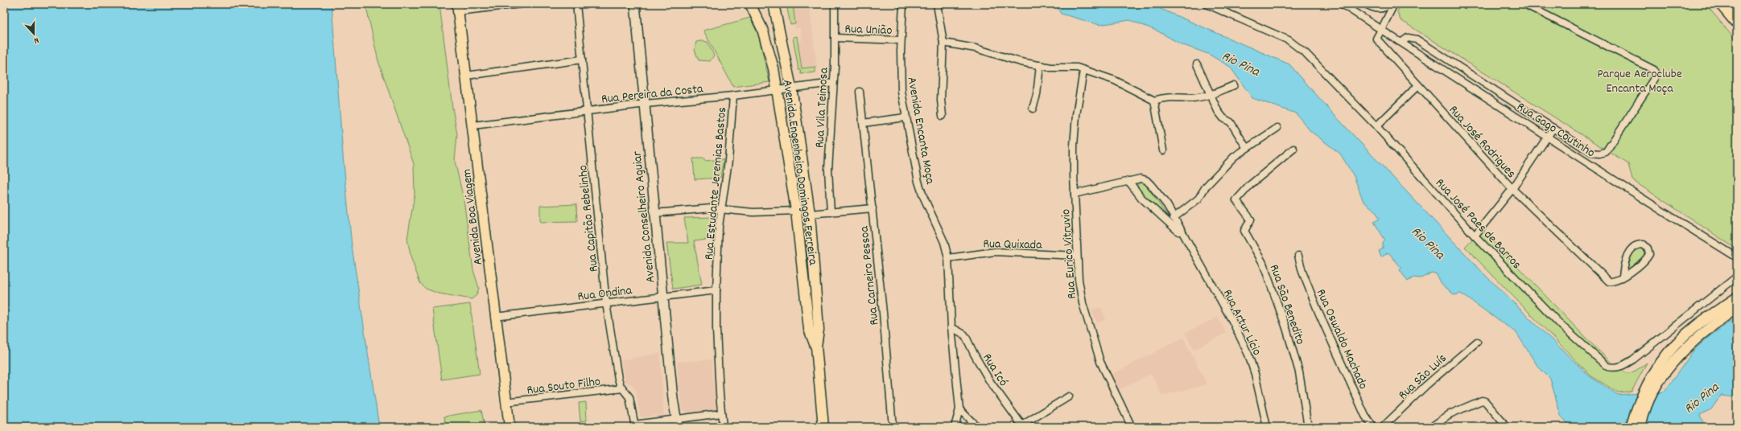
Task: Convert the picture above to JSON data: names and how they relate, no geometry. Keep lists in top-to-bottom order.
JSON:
{
  "streets": {
    "main road": ["Avenida Engenheiro Domingos Ferreira", "Avenida Boa Viagem", "Avenida Conselheiro Aguiar"],
    "street": [
      "Rua União",
      "Rua Pereira da Costa",
      "Rua Vila Teimosa",
      "Rua Gago Coutinho",
      "Avenida Encanta Moça",
      "Rua José Rodrigues",
      "Rua Estudante Jeremias Bastos",
      "Rua Capitão Rebelinho",
      "Rua José Paes de Barros",
      "Rua Quixada",
      "Rua Eurico Vitruvio",
      "Rua Carneiro Pessoa",
      "Rua Ondina",
      "Rua São Benedito",
      "Rua Artur Lício",
      "Rua Oswaldo Machado",
      "Rua Icó",
      "Rua São Luís",
      "Rua Souto Filho"
    ]
  },
  "crossings": [
    ["Rua União", "Rua Vila Teimosa"],
    ["Rua União", "Avenida Encanta Moça"],
    ["Rua Pereira da Costa", "Rua Vila Teimosa"],
    ["Rua Pereira da Costa", "Avenida Engenheiro Domingos Ferreira"],
    ["Rua Pereira da Costa", "Rua Estudante Jeremias Bastos"],
    ["Rua Pereira da Costa", "Avenida Boa Viagem"],
    ["Rua Pereira da Costa", "Avenida Conselheiro Aguiar"],
    ["Rua Pereira da Costa", "Rua Capitão Rebelinho"],
    ["Rua Gago Coutinho", "Rua José Rodrigues"],
    ["Avenida Encanta Moça", "Rua Quixada"],
    ["Avenida Encanta Moça", "Rua Icó"],
    ["Rua Estudante Jeremias Bastos", "Rua Ondina"],
    ["Avenida Boa Viagem", "Rua Ondina"],
    ["Avenida Boa Viagem", "Rua Souto Filho"],
    ["Avenida Conselheiro Aguiar", "Rua Ondina"],
    ["Rua Capitão Rebelinho", "Rua Ondina"],
    ["Rua Capitão Rebelinho", "Rua Souto Filho"],
    ["Rua Quixada", "Rua Eurico Vitruvio"],
    ["Rua Eurico Vitruvio", "Rua Artur Lício"]
  ],
  "water": ["Rio Pina"],
  "parks": ["Parque Aeroclube Encanta Moça"],
  "north": "bottom"
}
